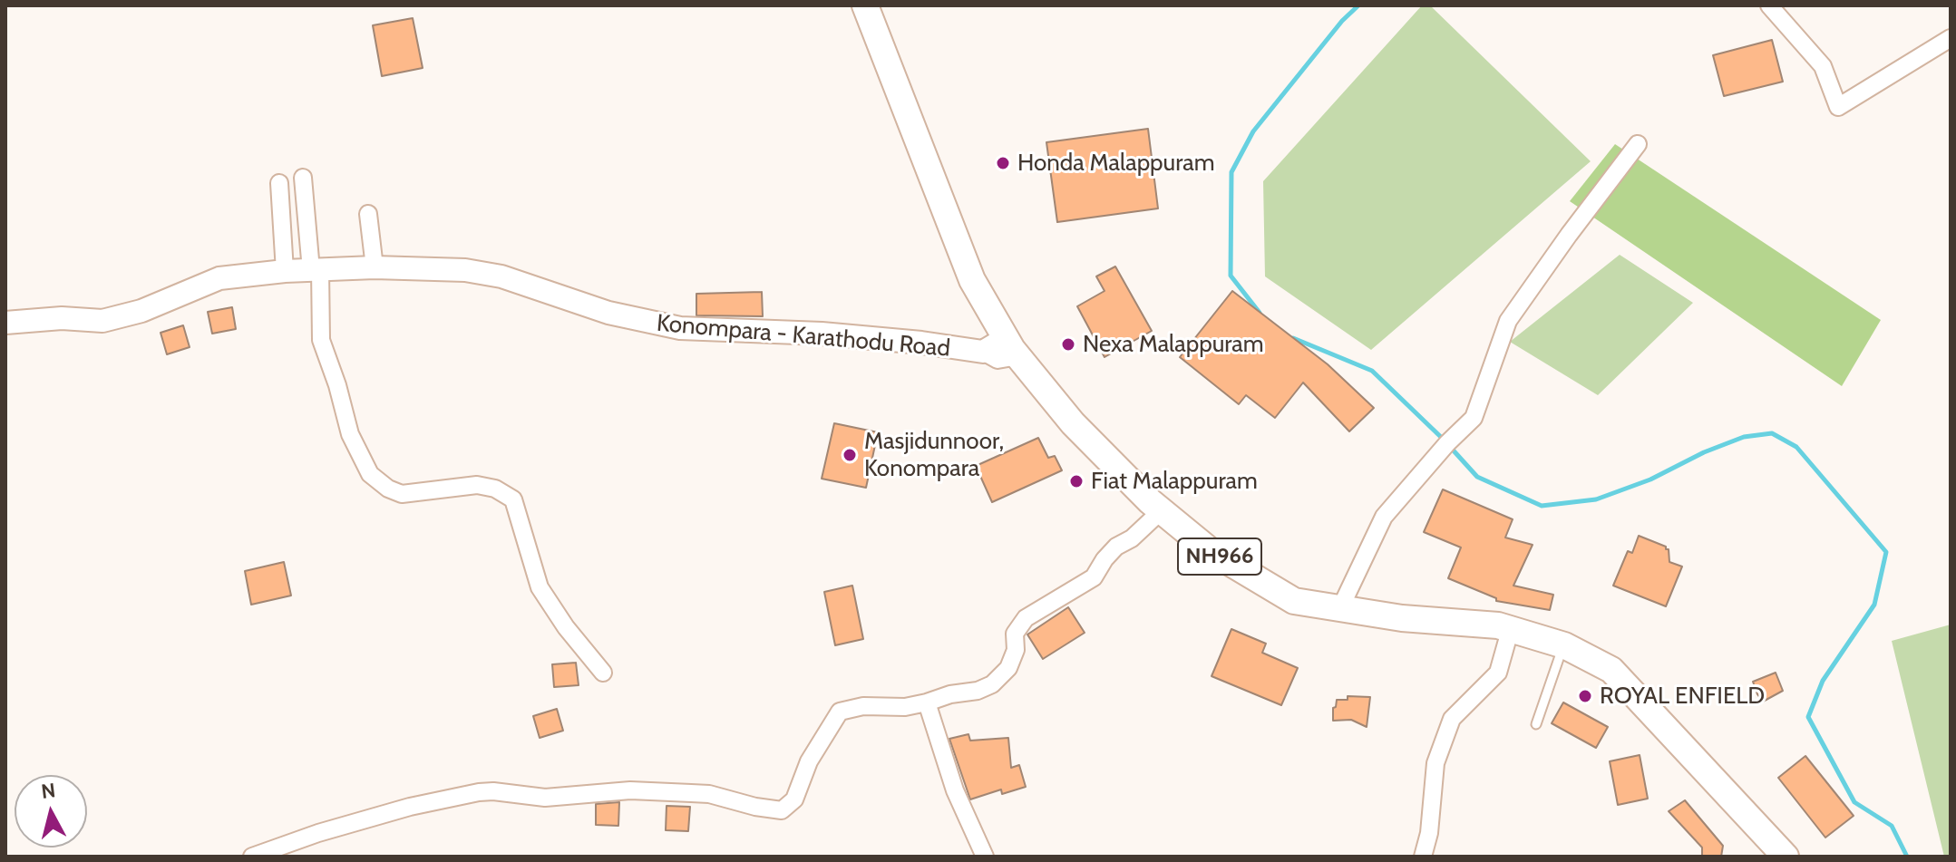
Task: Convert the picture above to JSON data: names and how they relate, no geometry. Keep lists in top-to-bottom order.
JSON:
{
  "streets": {
    "highway": ["NH966"],
    "main road": ["Konompara - Karathodu Road"]
  },
  "crossings": [
    ["Konompara - Karathodu Road", "NH966"]
  ],
  "places": [
    "Honda Malappuram",
    "Nexa Malappuram",
    "Masjidunnoor, Konompara",
    "Fiat Malappuram",
    "ROYAL ENFIELD"
  ],
  "north": "top"
}
